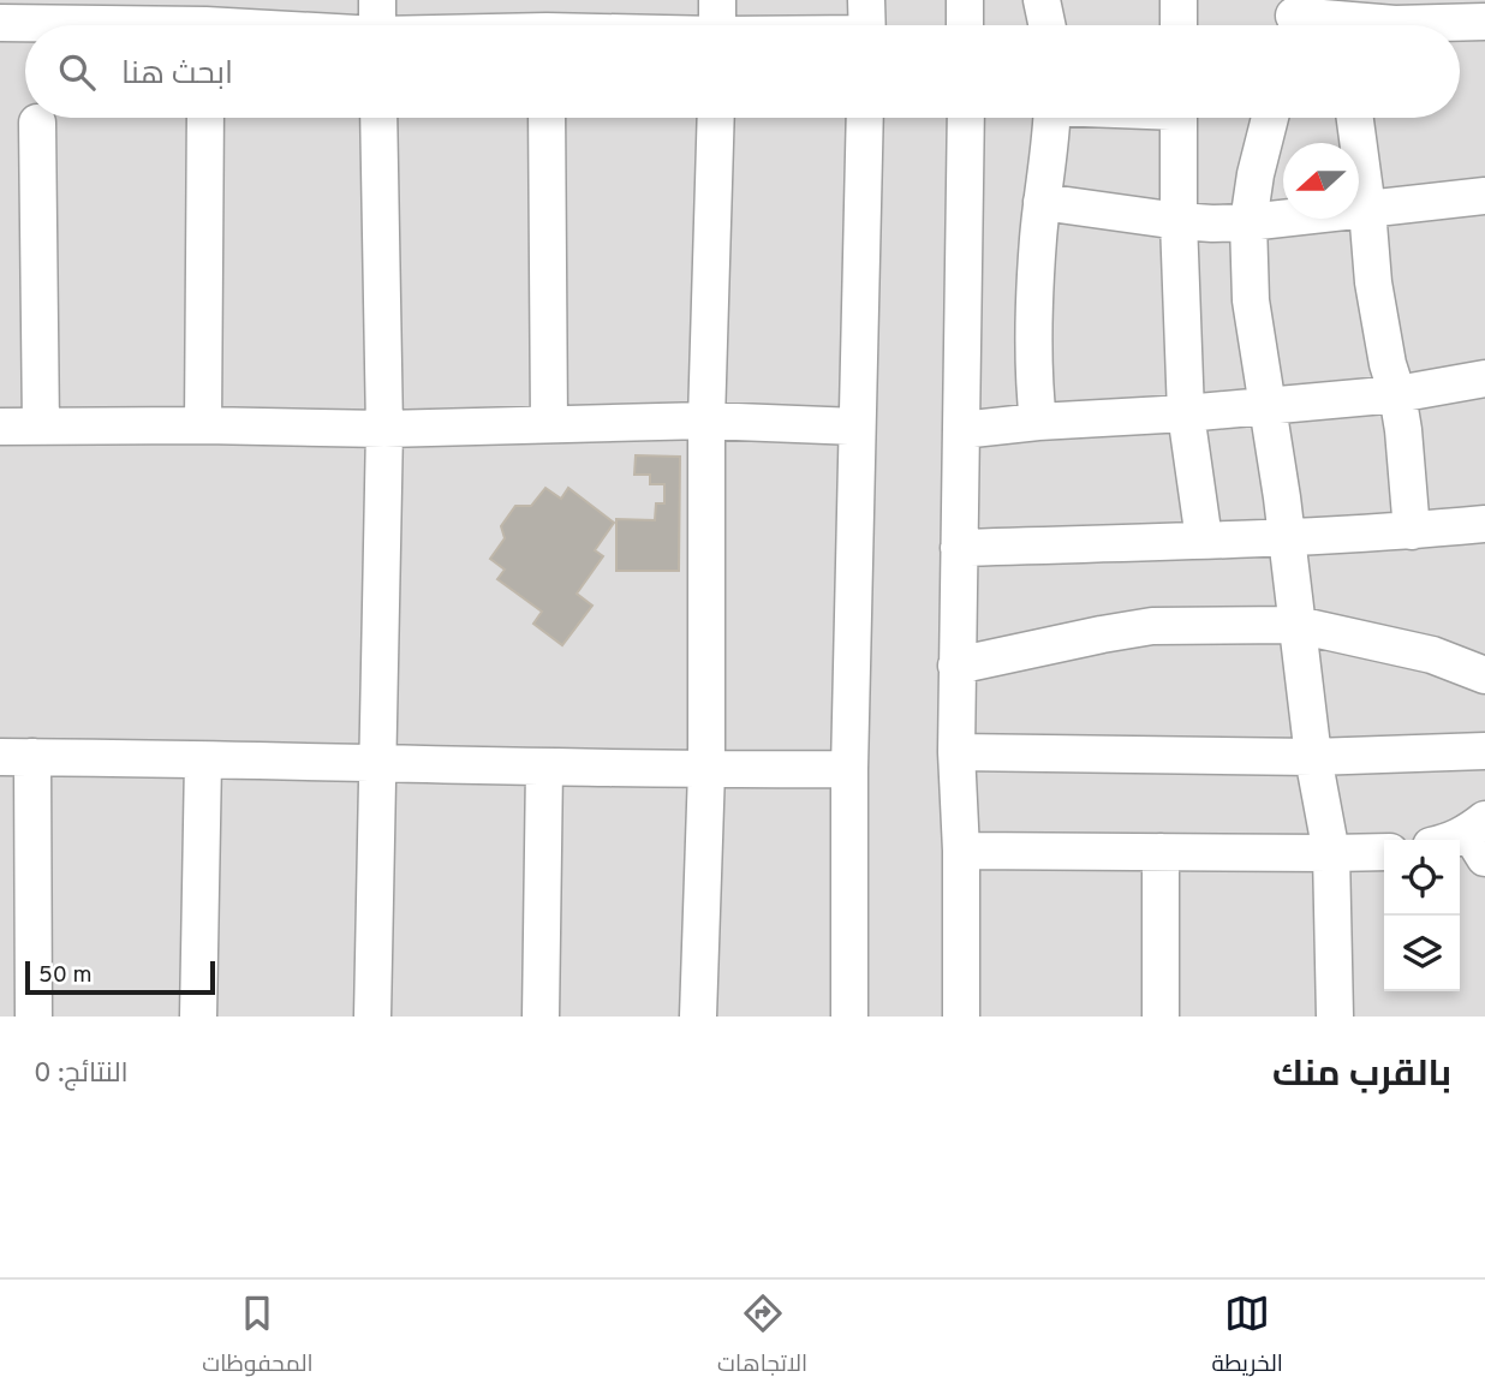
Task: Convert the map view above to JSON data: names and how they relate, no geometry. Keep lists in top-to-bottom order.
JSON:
{
  "scale_bar": "50 m",
  "north": "left",
  "page": {
    "search": "ابحث هنا",
    "scale": "50 m",
    "heading": ["بالقرب منك", "النتائج: 0"],
    "nav": ["الخريطة", "الاتجاهات", "المحفوظات"]
  }
}
